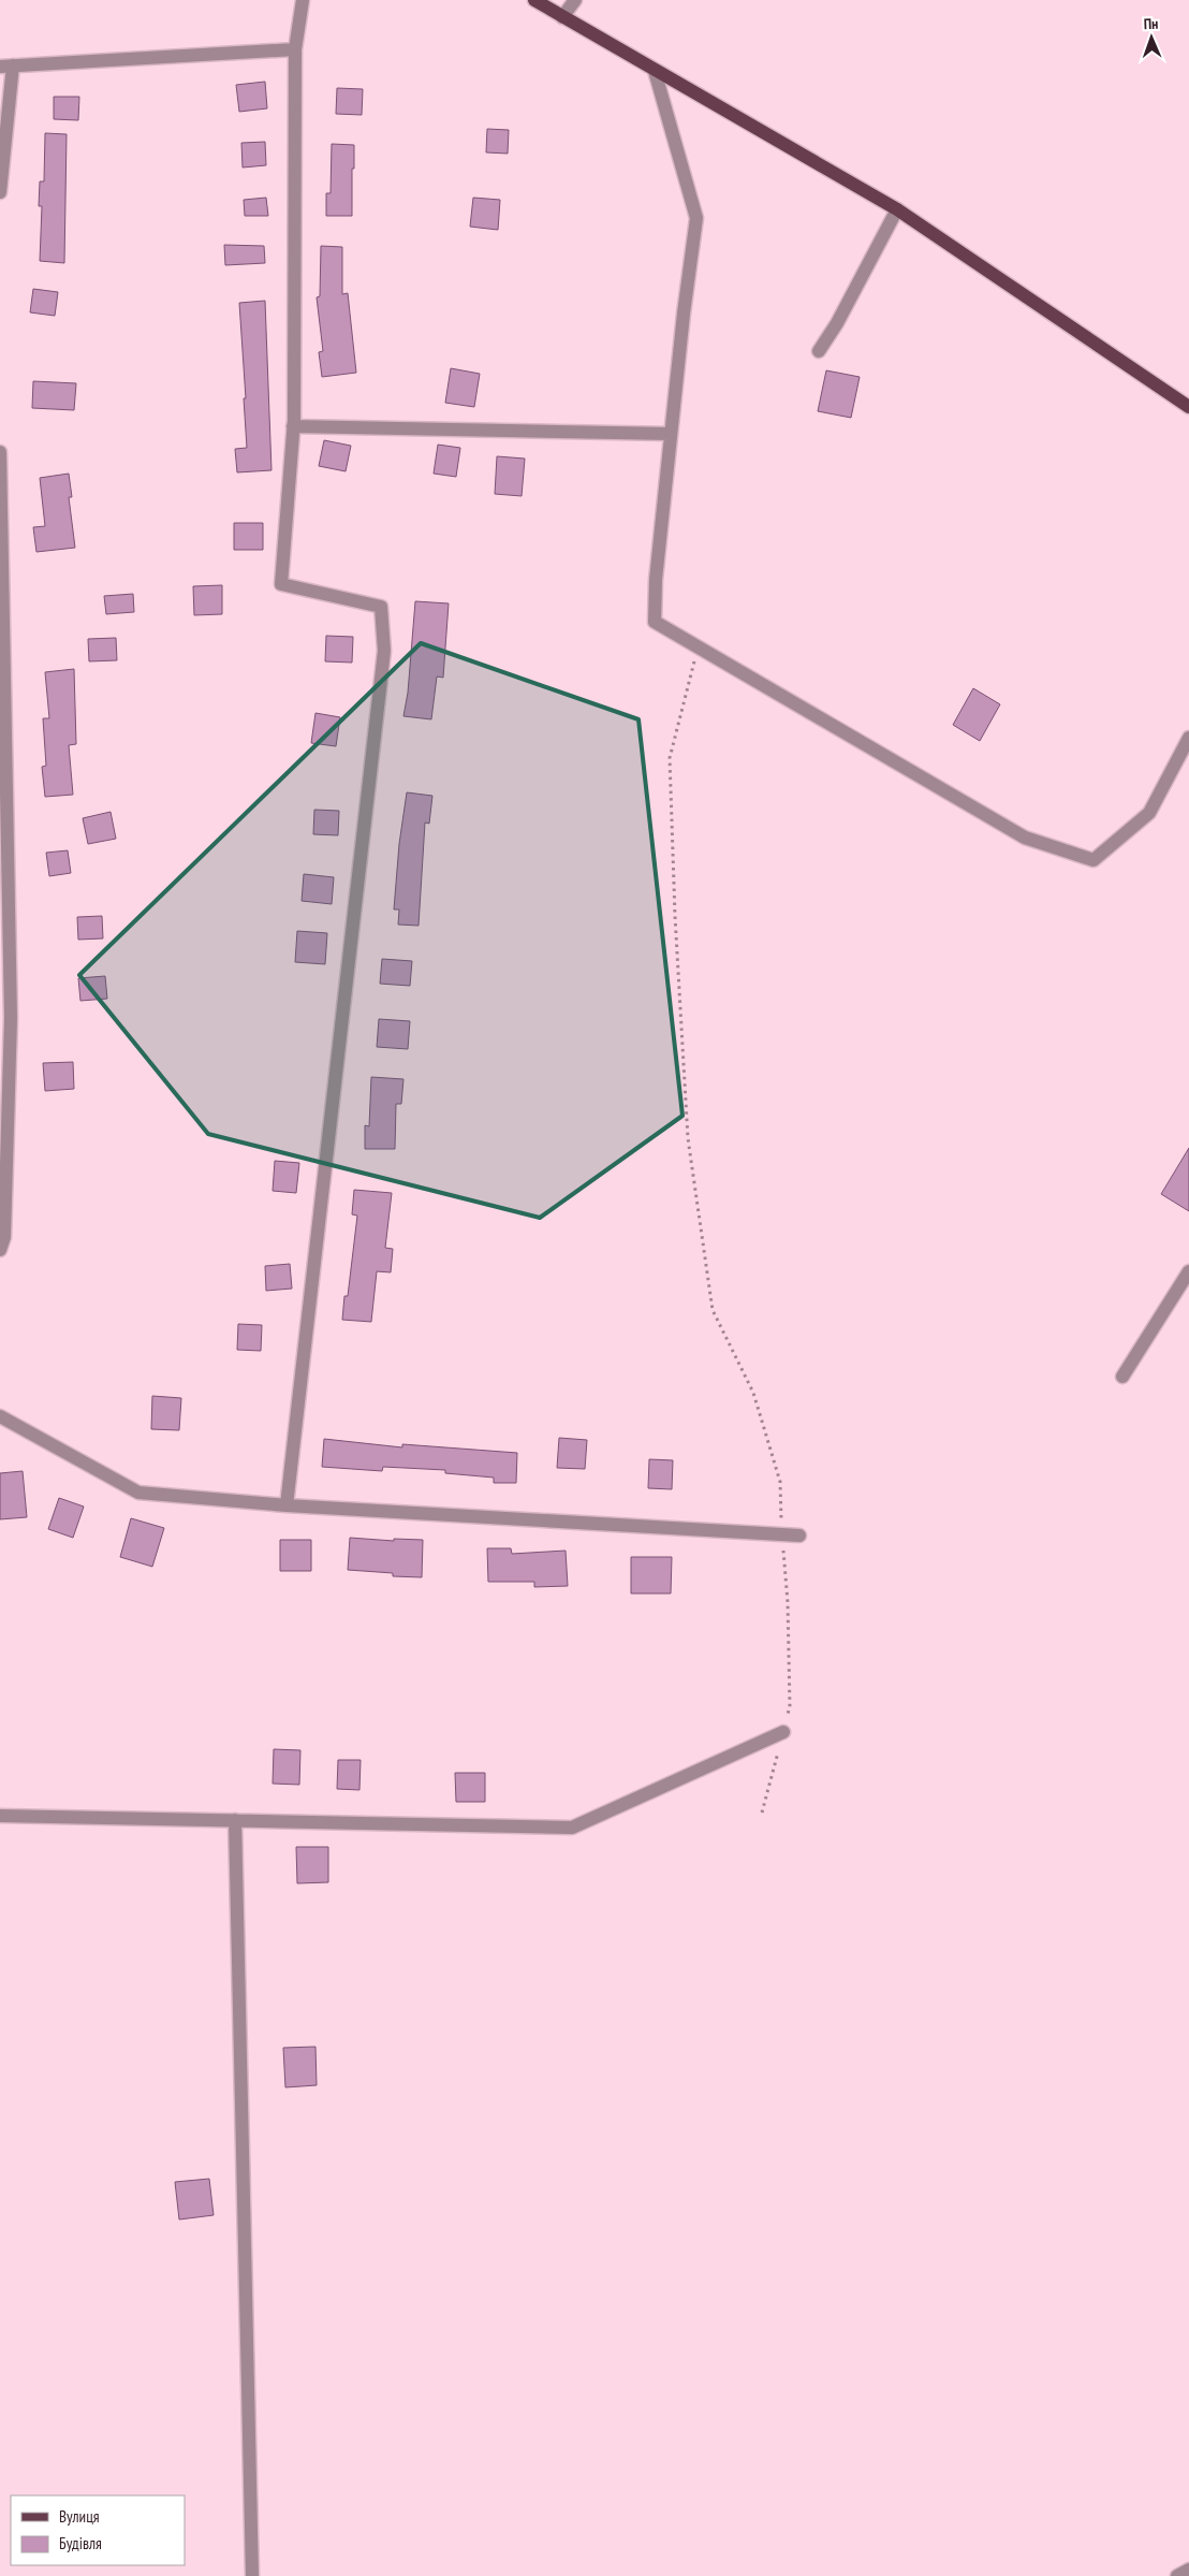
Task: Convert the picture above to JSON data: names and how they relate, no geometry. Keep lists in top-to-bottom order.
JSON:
{
  "legend": ["Вулиця", "Будівля"],
  "north": "top"
}
